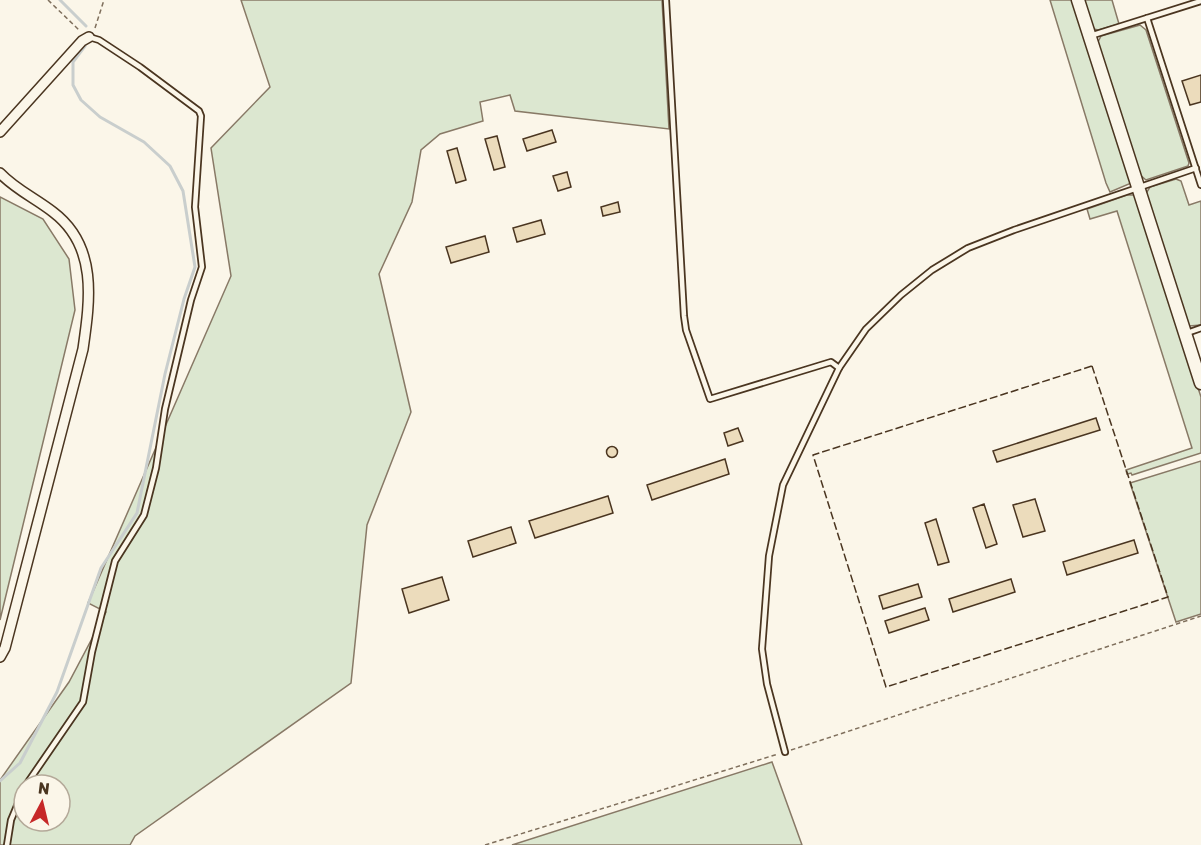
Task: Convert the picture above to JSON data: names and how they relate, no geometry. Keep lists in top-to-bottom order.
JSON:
{
  "north": "top"
}
